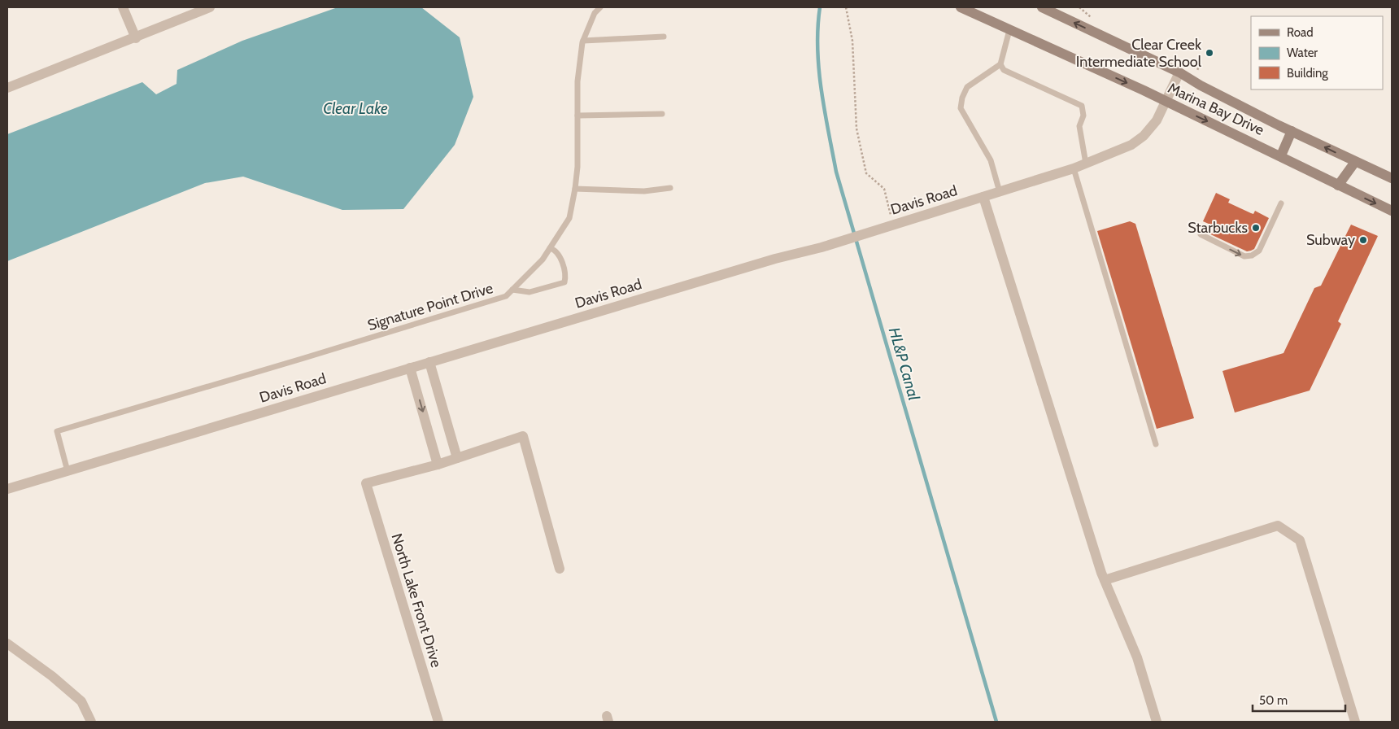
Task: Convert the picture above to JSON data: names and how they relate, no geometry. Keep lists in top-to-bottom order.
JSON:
{
  "streets": {
    "main road": ["Marina Bay Drive"],
    "street": ["Davis Road", "North Lake Front Drive"],
    "lane": ["Signature Point Drive"]
  },
  "crossings": [
    ["Marina Bay Drive", "Davis Road"],
    ["Davis Road", "Signature Point Drive"]
  ],
  "water": ["Clear Lake", "HL&P Canal"],
  "places": ["Clear Creek Intermediate School", "Starbucks", "Subway"],
  "legend": ["Road", "Water", "Building"],
  "scale_bar": "50 m"
}
